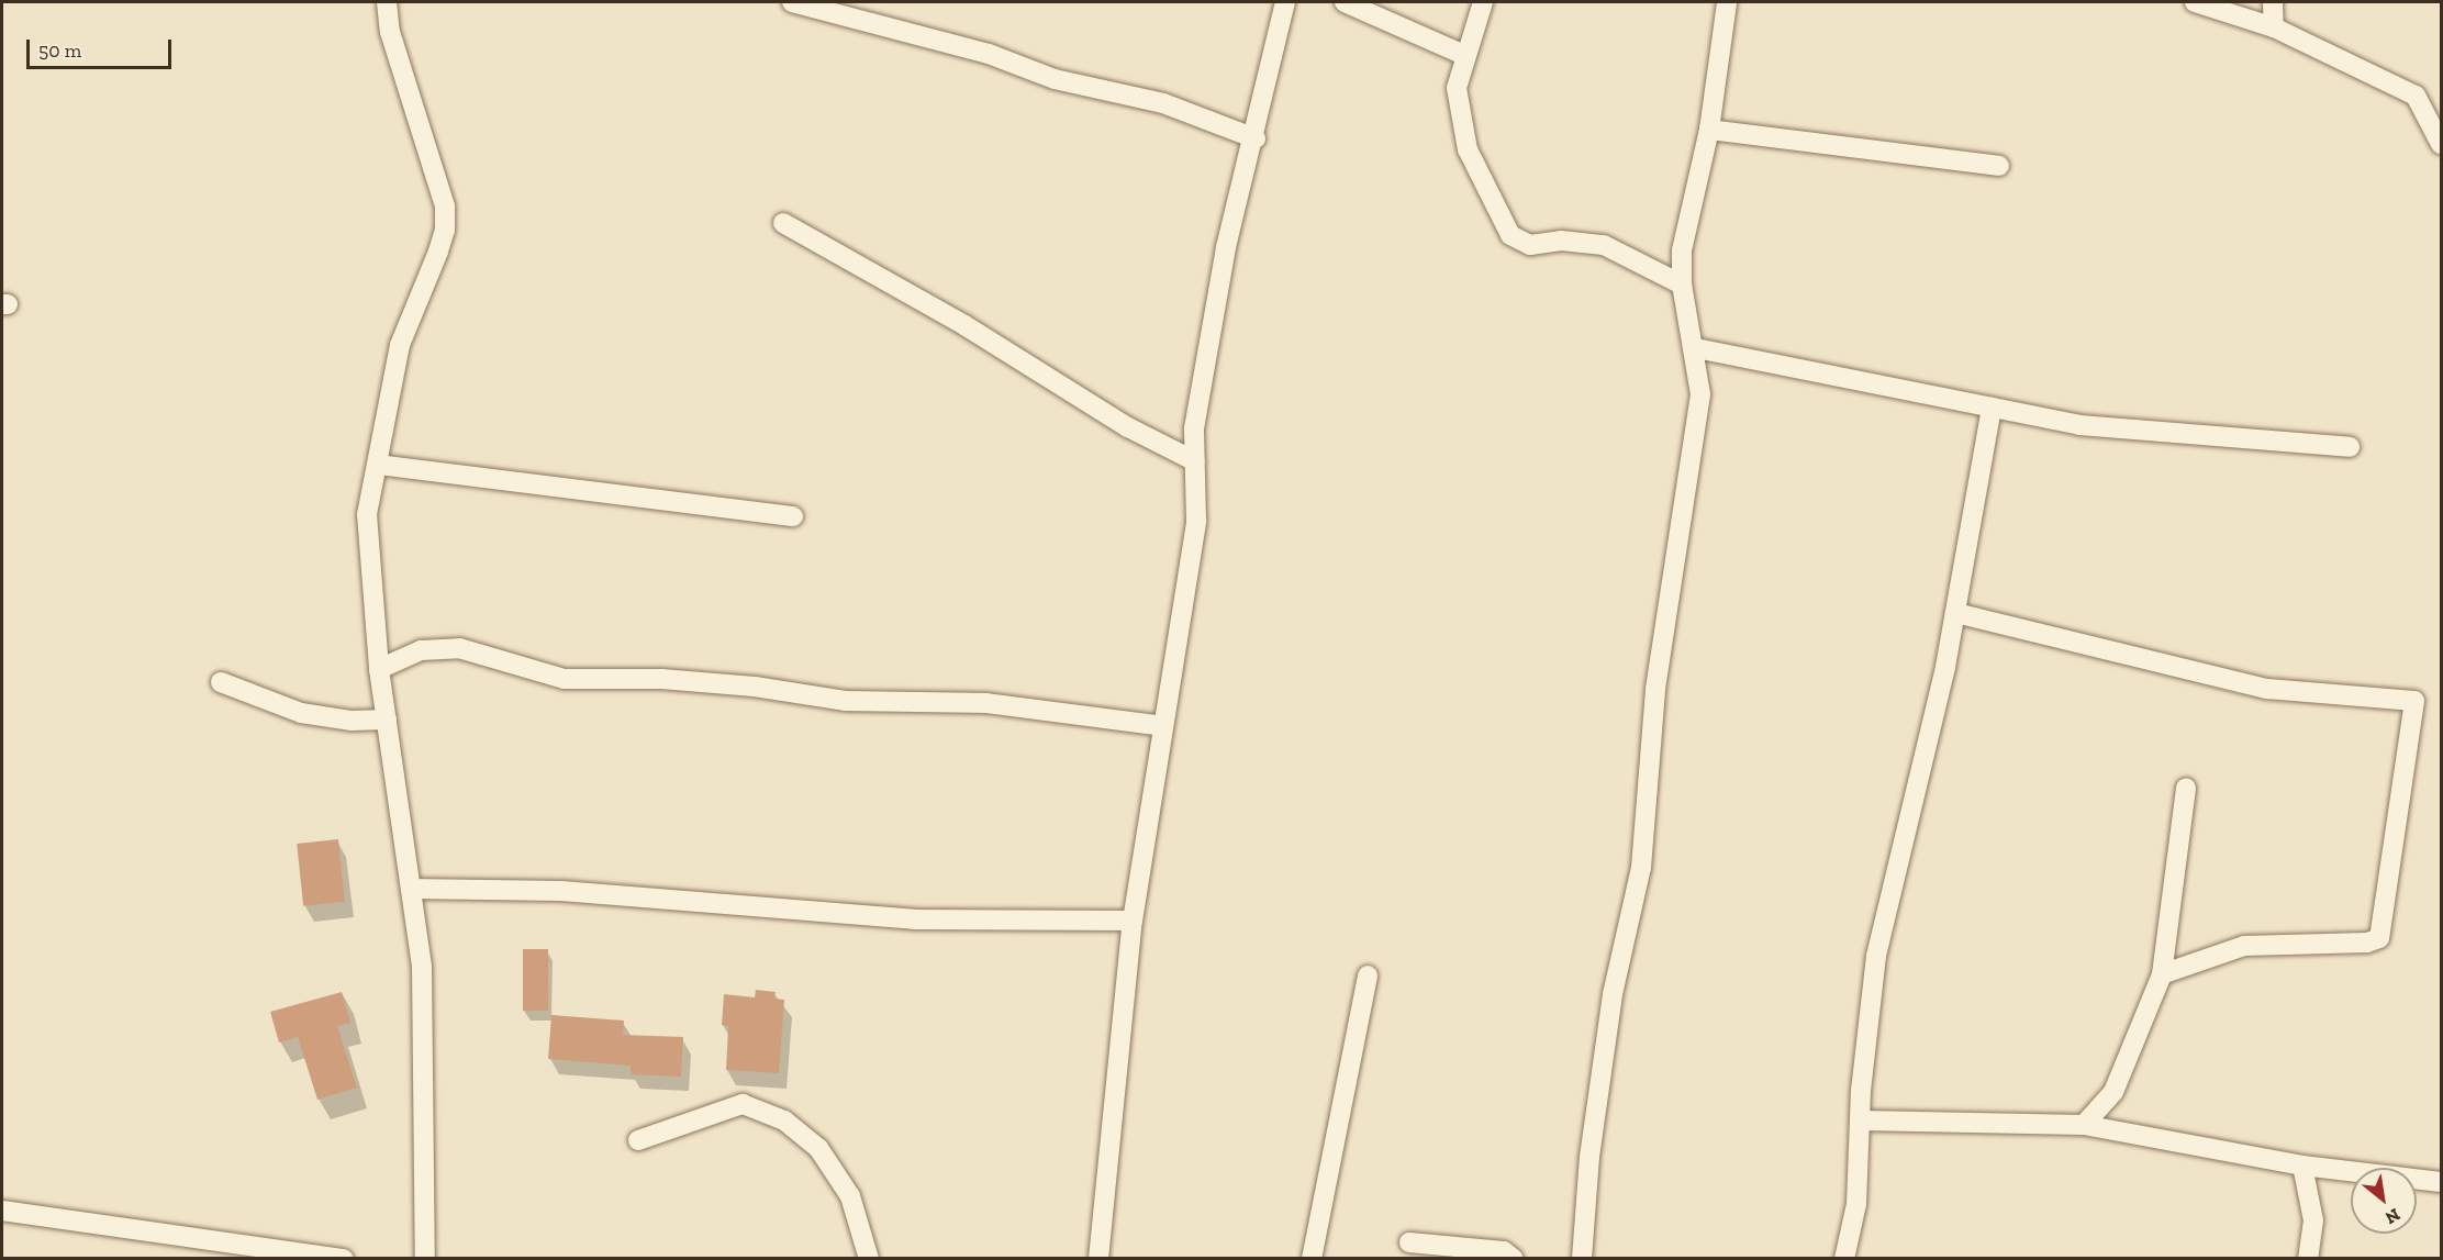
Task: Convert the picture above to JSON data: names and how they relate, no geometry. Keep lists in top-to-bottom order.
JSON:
{
  "scale_bar": "50 m",
  "north": "bottom right"
}
